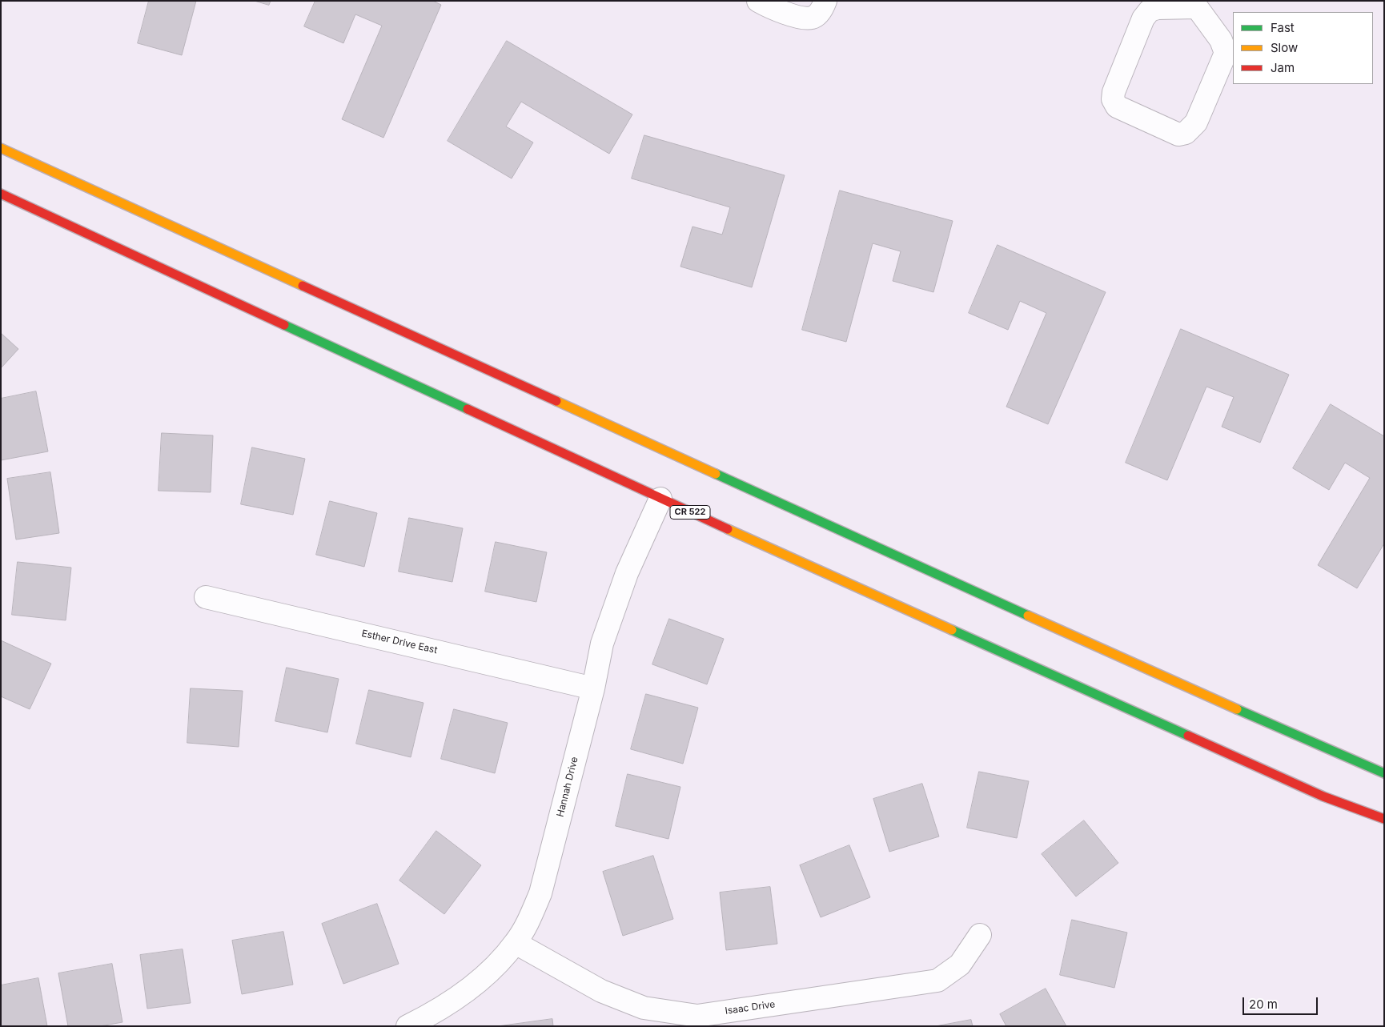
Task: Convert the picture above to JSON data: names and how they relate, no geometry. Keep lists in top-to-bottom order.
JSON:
{
  "streets": {
    "main road": ["CR 522"],
    "street": ["Esther Drive East", "Hannah Drive", "Isaac Drive"]
  },
  "crossings": [
    ["CR 522", "Hannah Drive"],
    ["Esther Drive East", "Hannah Drive"],
    ["Hannah Drive", "Isaac Drive"]
  ],
  "legend": ["Fast", "Slow", "Jam"],
  "scale_bar": "20 m"
}
